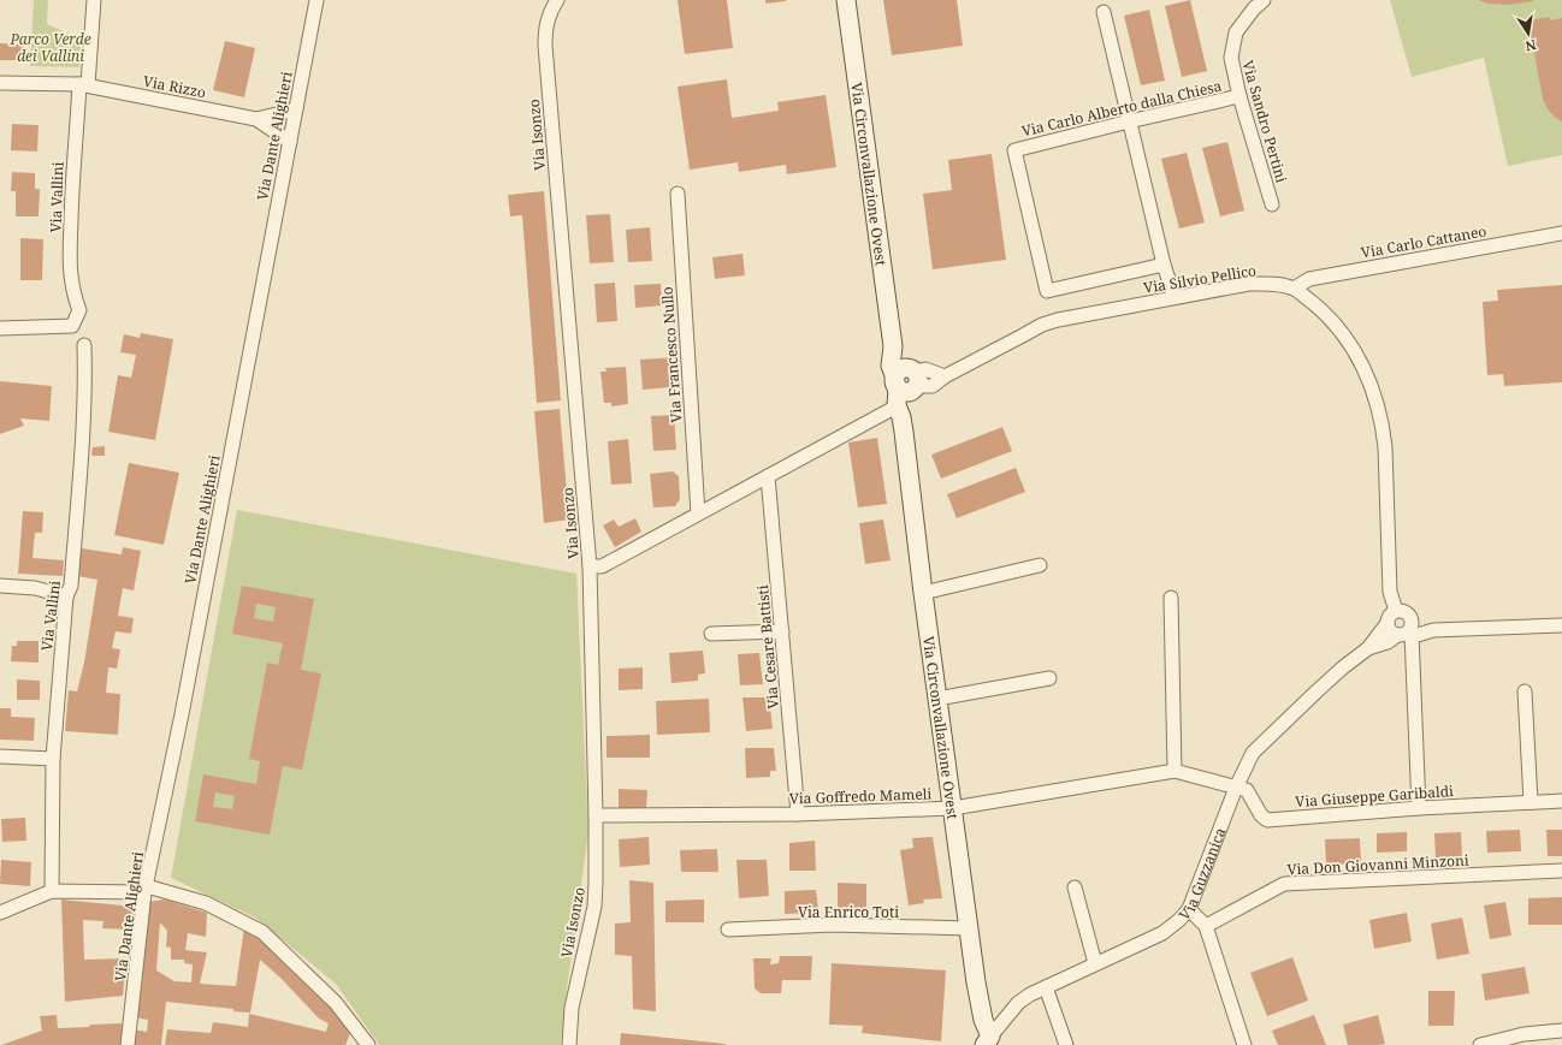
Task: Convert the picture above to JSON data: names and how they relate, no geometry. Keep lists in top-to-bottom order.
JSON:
{
  "streets": {
    "street": [
      "Via Rizzo",
      "Via Carlo Alberto dalla Chiesa",
      "Via Sandro Pertini",
      "Via Isonzo",
      "Via Dante Alighieri",
      "Via Circonvallazione Ovest",
      "Via Vallini",
      "Via Carlo Cattaneo",
      "Via Silvio Pellico",
      "Via Francesco Nullo",
      "Via Cesare Battisti",
      "Via Goffredo Mameli",
      "Via Giuseppe Garibaldi",
      "Via Don Giovanni Minzoni",
      "Via Guzzanica",
      "Via Enrico Toti"
    ]
  },
  "crossings": [
    ["Via Rizzo", "Via Dante Alighieri"],
    ["Via Rizzo", "Via Vallini"],
    ["Via Carlo Alberto dalla Chiesa", "Via Sandro Pertini"],
    ["Via Isonzo", "Via Goffredo Mameli"],
    ["Via Circonvallazione Ovest", "Via Silvio Pellico"],
    ["Via Circonvallazione Ovest", "Via Goffredo Mameli"],
    ["Via Circonvallazione Ovest", "Via Guzzanica"],
    ["Via Circonvallazione Ovest", "Via Enrico Toti"],
    ["Via Carlo Cattaneo", "Via Silvio Pellico"],
    ["Via Silvio Pellico", "Via Guzzanica"],
    ["Via Cesare Battisti", "Via Goffredo Mameli"],
    ["Via Goffredo Mameli", "Via Giuseppe Garibaldi"],
    ["Via Goffredo Mameli", "Via Guzzanica"],
    ["Via Giuseppe Garibaldi", "Via Guzzanica"]
  ],
  "parks": ["Parco Verde dei Vallini"],
  "north": "bottom"
}
